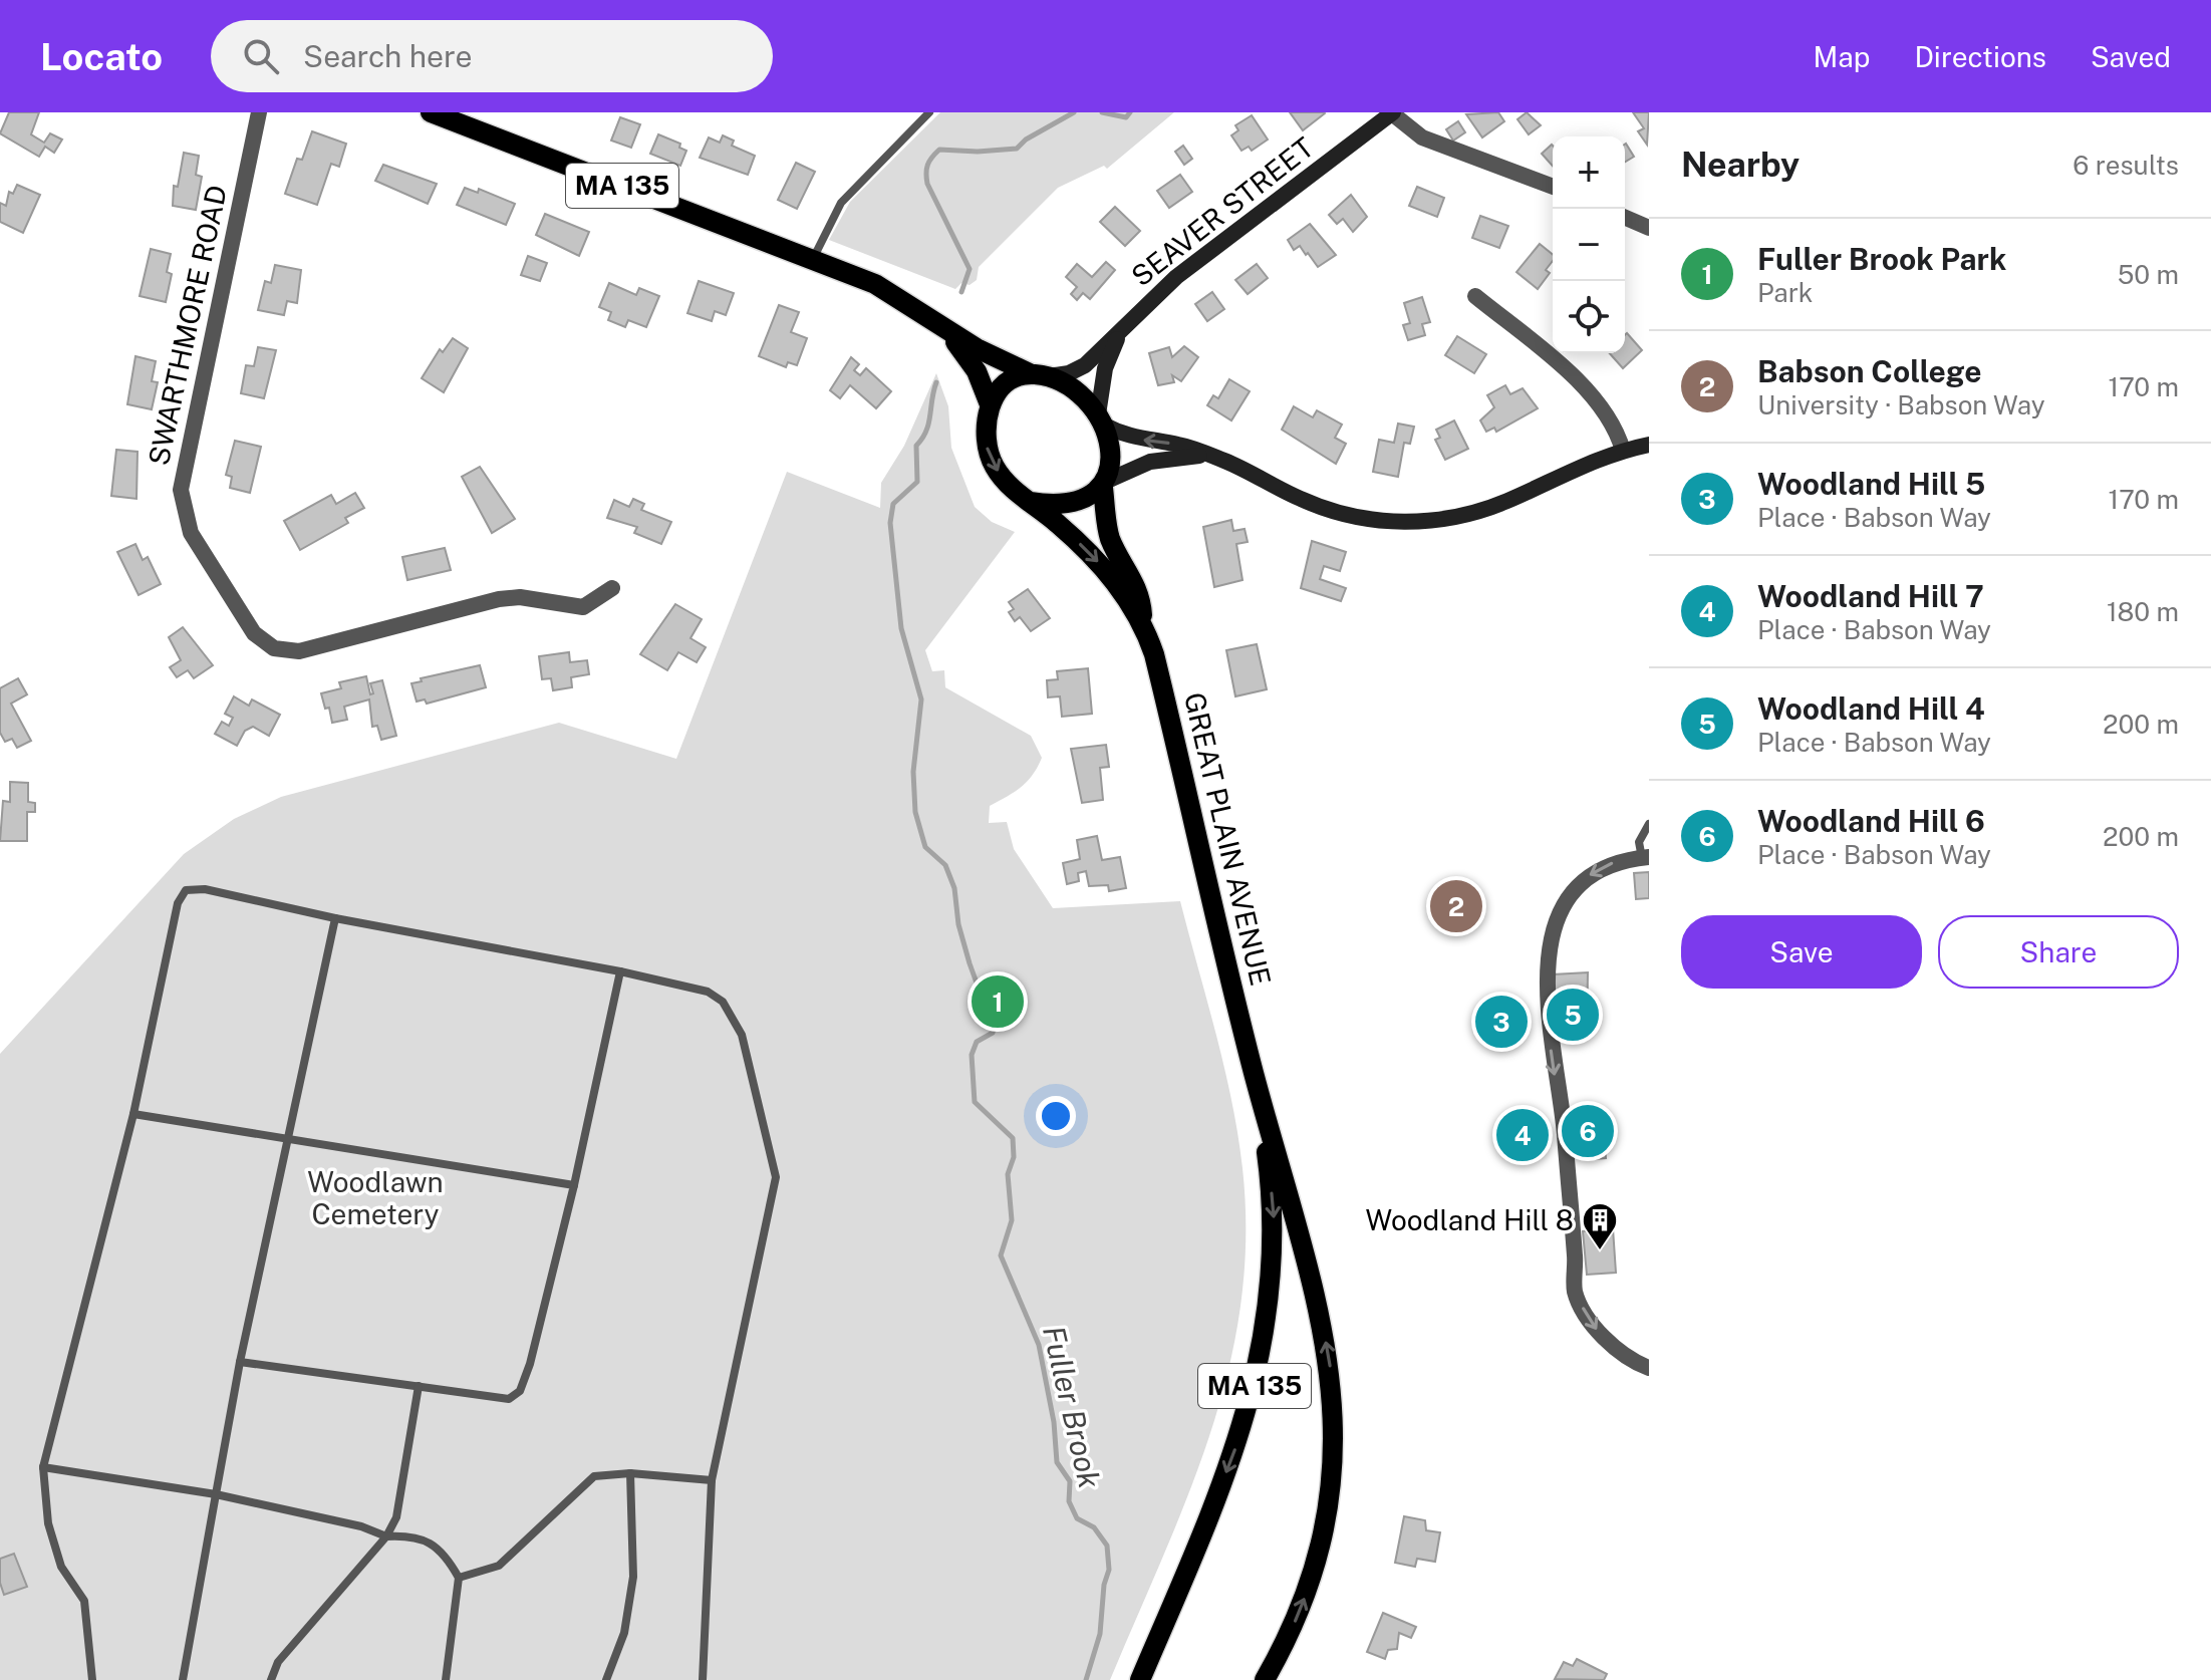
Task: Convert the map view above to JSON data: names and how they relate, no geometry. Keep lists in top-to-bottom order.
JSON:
{
  "streets": {
    "main road": ["MA 135", "SEAVER STREET", "GREAT PLAIN AVENUE"],
    "street": ["SWARTHMORE ROAD"]
  },
  "crossings": [
    ["MA 135", "SEAVER STREET"],
    ["MA 135", "GREAT PLAIN AVENUE"],
    ["SEAVER STREET", "GREAT PLAIN AVENUE"]
  ],
  "water": ["Fuller Brook"],
  "parks": ["Woodlawn Cemetery"],
  "places": {
    "building": ["Woodland Hill 8"]
  },
  "page": {
    "header": "Locato",
    "search": "Search here",
    "nav": ["Map", "Directions", "Saved"],
    "heading": ["Nearby", "6 results"],
    "map_buttons": ["+", "−"],
    "list": [
      {
        "mark": "1",
        "name": "Fuller Brook Park",
        "note": "Park",
        "value": "50 m"
      },
      {
        "mark": "2",
        "name": "Babson College",
        "note": "University · Babson Way",
        "value": "170 m"
      },
      {
        "mark": "3",
        "name": "Woodland Hill 5",
        "note": "Place · Babson Way",
        "value": "170 m"
      },
      {
        "mark": "4",
        "name": "Woodland Hill 7",
        "note": "Place · Babson Way",
        "value": "180 m"
      },
      {
        "mark": "5",
        "name": "Woodland Hill 4",
        "note": "Place · Babson Way",
        "value": "200 m"
      },
      {
        "mark": "6",
        "name": "Woodland Hill 6",
        "note": "Place · Babson Way",
        "value": "200 m"
      }
    ],
    "pins": [
      "2",
      "1",
      "5",
      "3",
      "6",
      "4"
    ],
    "buttons": ["Save", "Share"]
  }
}
